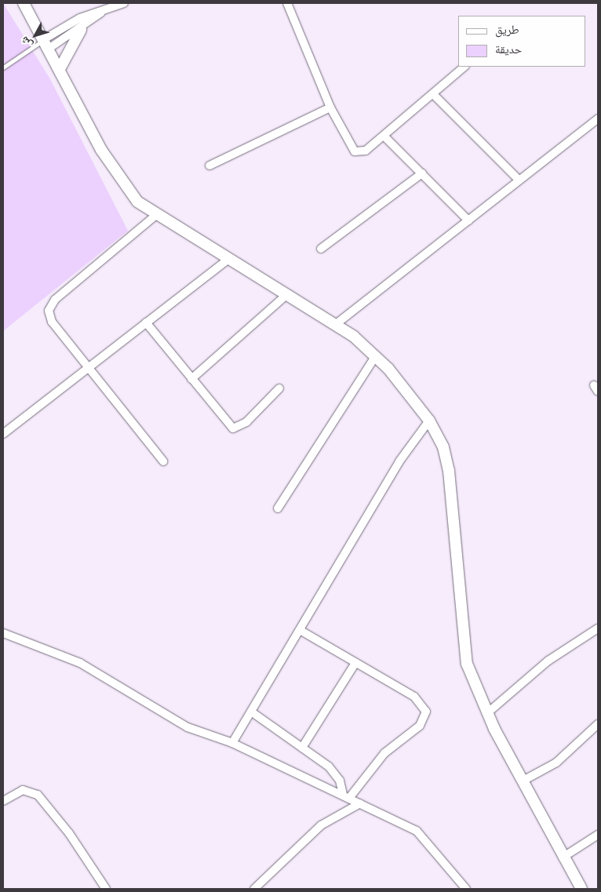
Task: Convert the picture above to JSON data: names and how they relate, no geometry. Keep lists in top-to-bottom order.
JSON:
{
  "legend": ["طريق", "حديقة"],
  "north": "bottom left"
}
